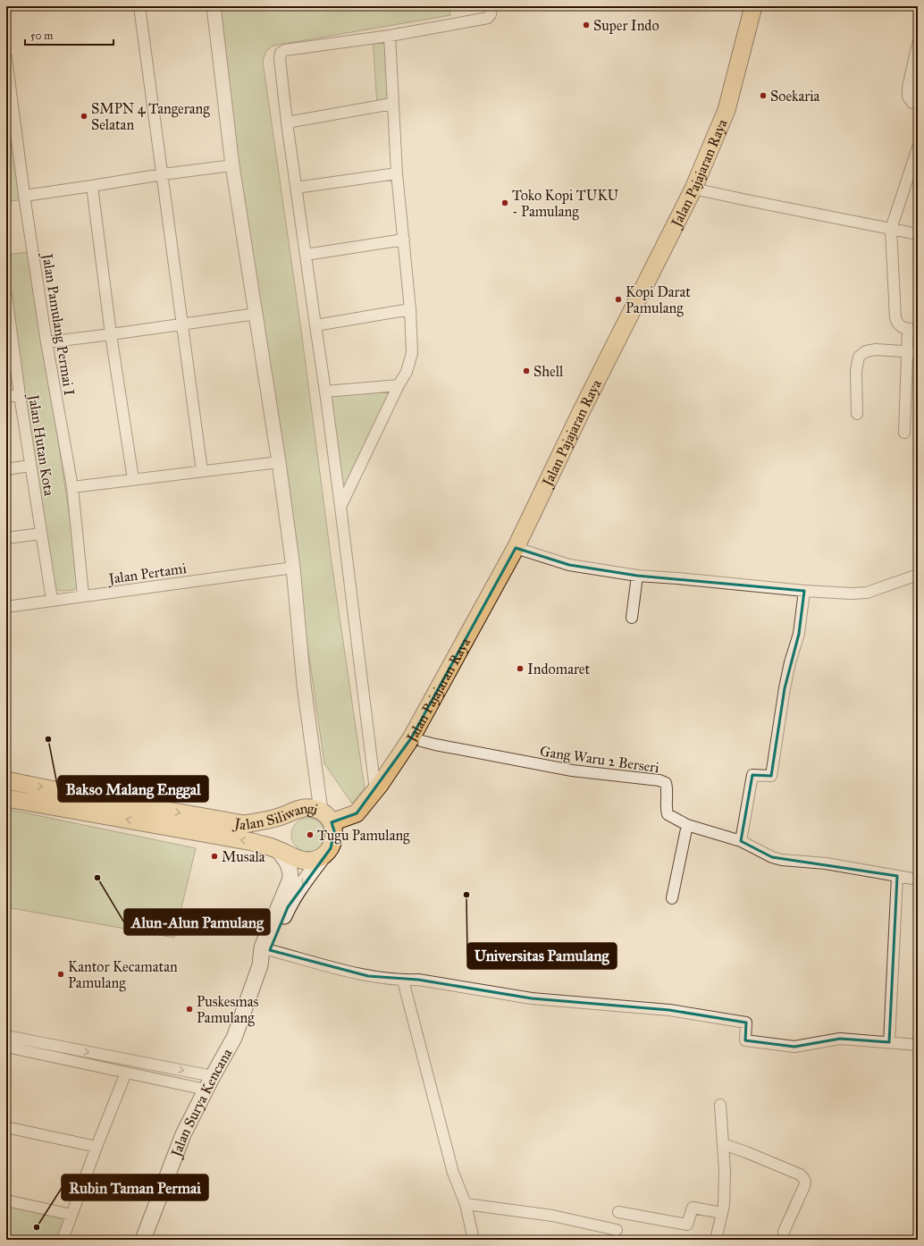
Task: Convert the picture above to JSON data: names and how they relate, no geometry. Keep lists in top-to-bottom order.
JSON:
{
  "streets": {
    "main road": ["Jalan Pajajaran Raya", "Jalan Siliwangi", "Jalan Surya Kencana"],
    "street": [
      "Jalan Pamulang Permai I",
      "Jalan Hutan Kota",
      "Jalan Pertami",
      "Gang Waru 2 Berseri"
    ]
  },
  "crossings": [
    ["Jalan Pajajaran Raya", "Gang Waru 2 Berseri"],
    ["Jalan Pajajaran Raya", "Jalan Siliwangi"],
    ["Jalan Pamulang Permai I", "Jalan Pertami"],
    ["Jalan Hutan Kota", "Jalan Pertami"],
    ["Jalan Siliwangi", "Jalan Surya Kencana"]
  ],
  "places": [
    "Super Indo",
    "Soekaria",
    "SMPN 4 Tangerang Selatan",
    "Toko Kopi TUKU - Pamulang",
    "Kopi Darat Pamulang",
    "Shell",
    "Indomaret",
    "Bakso Malang Enggal",
    "Tugu Pamulang",
    "Musala",
    "Alun-Alun Pamulang",
    "Universitas Pamulang",
    "Kantor Kecamatan Pamulang",
    "Puskesmas Pamulang",
    "Rubin Taman Permai"
  ],
  "scale_bar": "50 m"
}
